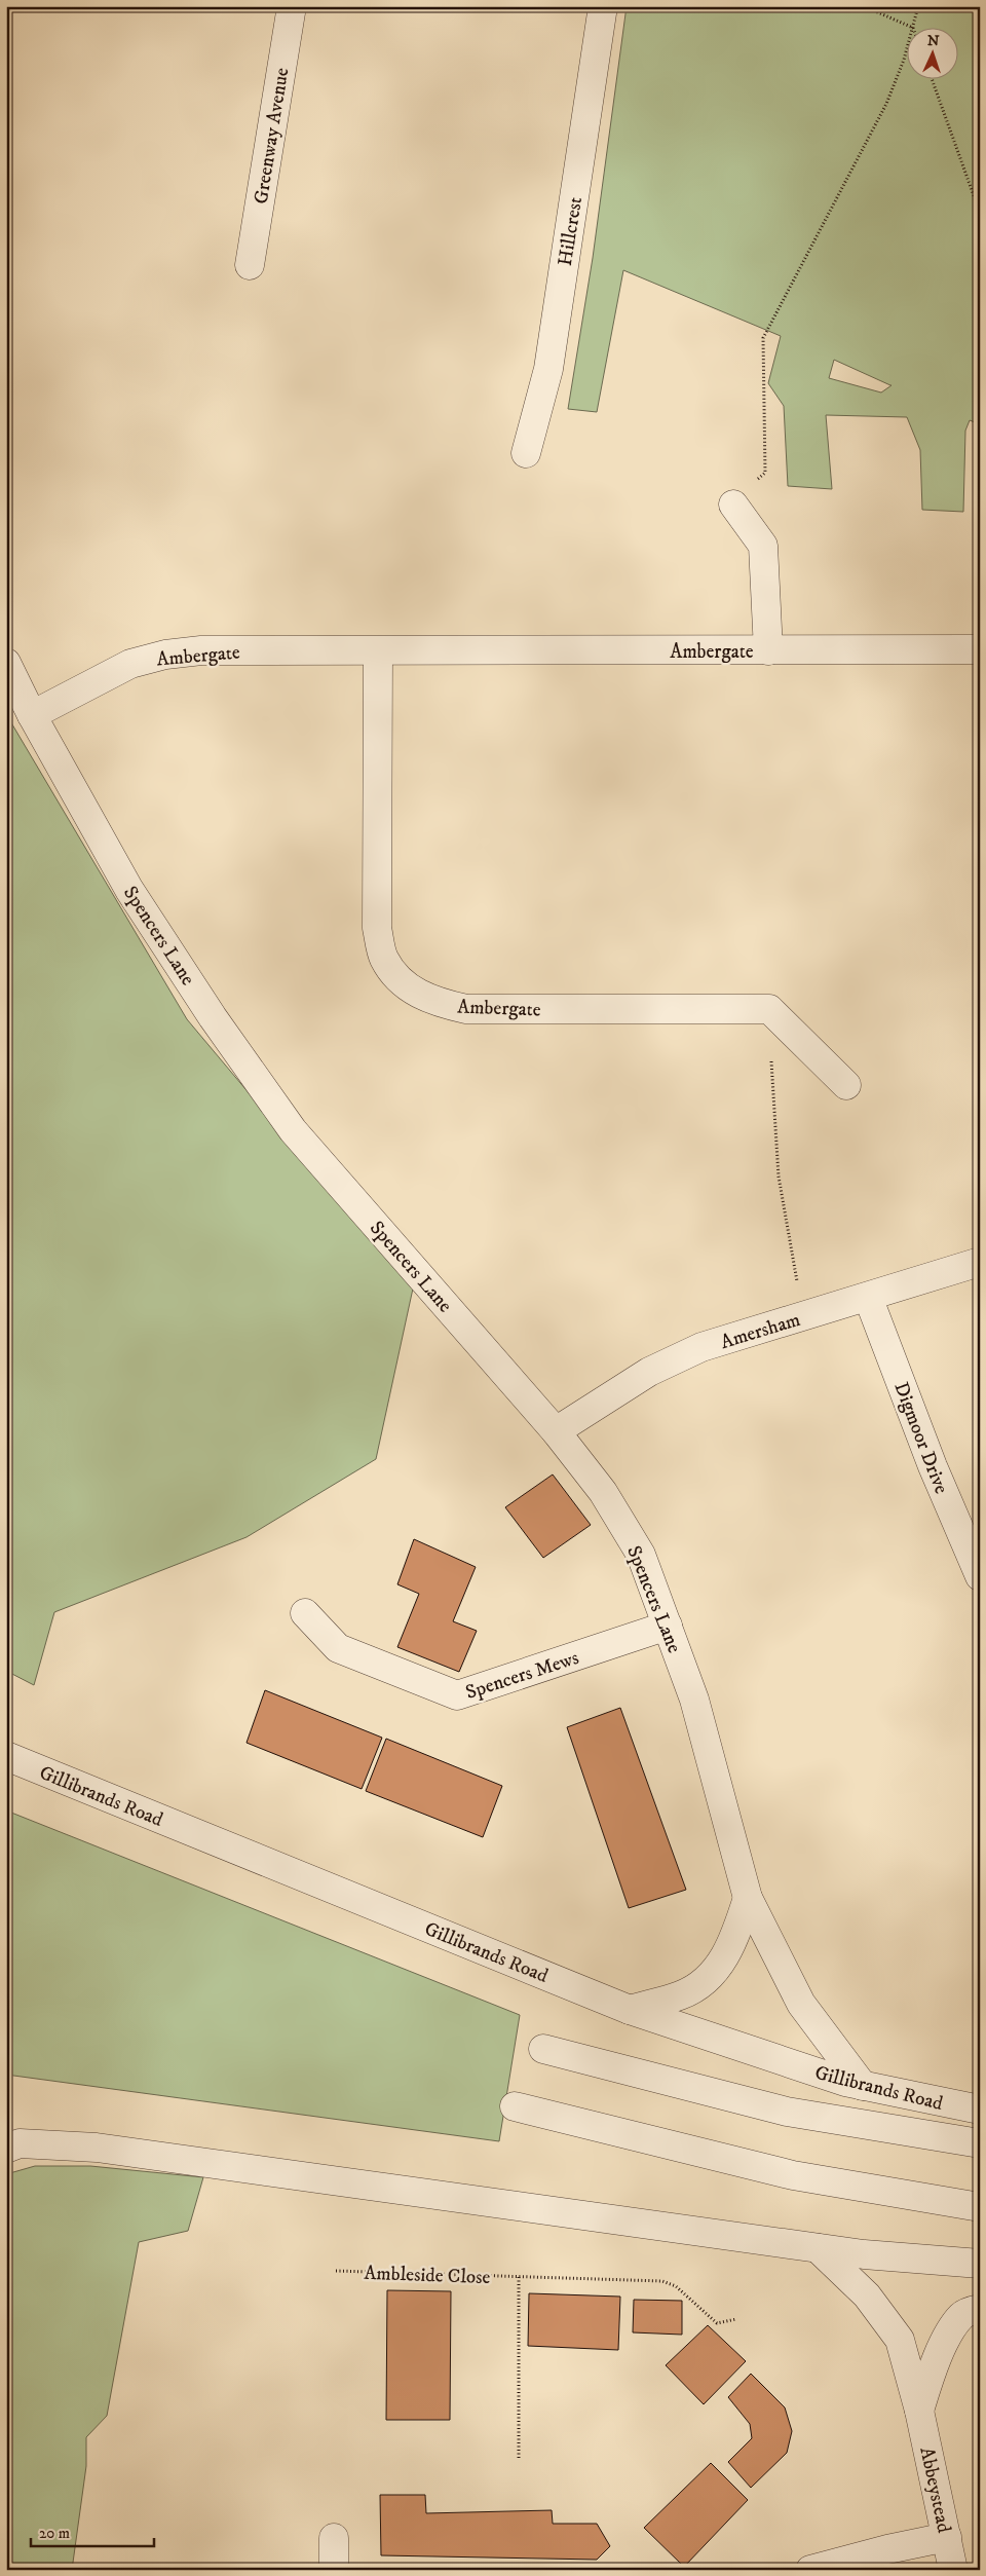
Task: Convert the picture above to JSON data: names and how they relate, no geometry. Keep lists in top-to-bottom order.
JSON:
{
  "streets": {
    "street": [
      "Greenway Avenue",
      "Hillcrest",
      "Ambergate",
      "Spencers Lane",
      "Amersham",
      "Digmoor Drive",
      "Spencers Mews",
      "Gillibrands Road",
      "Abbeystead"
    ],
    "path": ["Ambleside Close"]
  },
  "crossings": [
    ["Ambergate", "Spencers Lane"],
    ["Spencers Lane", "Amersham"],
    ["Spencers Lane", "Spencers Mews"],
    ["Spencers Lane", "Gillibrands Road"],
    ["Amersham", "Digmoor Drive"]
  ],
  "scale_bar": "20 m",
  "north": "top"
}
